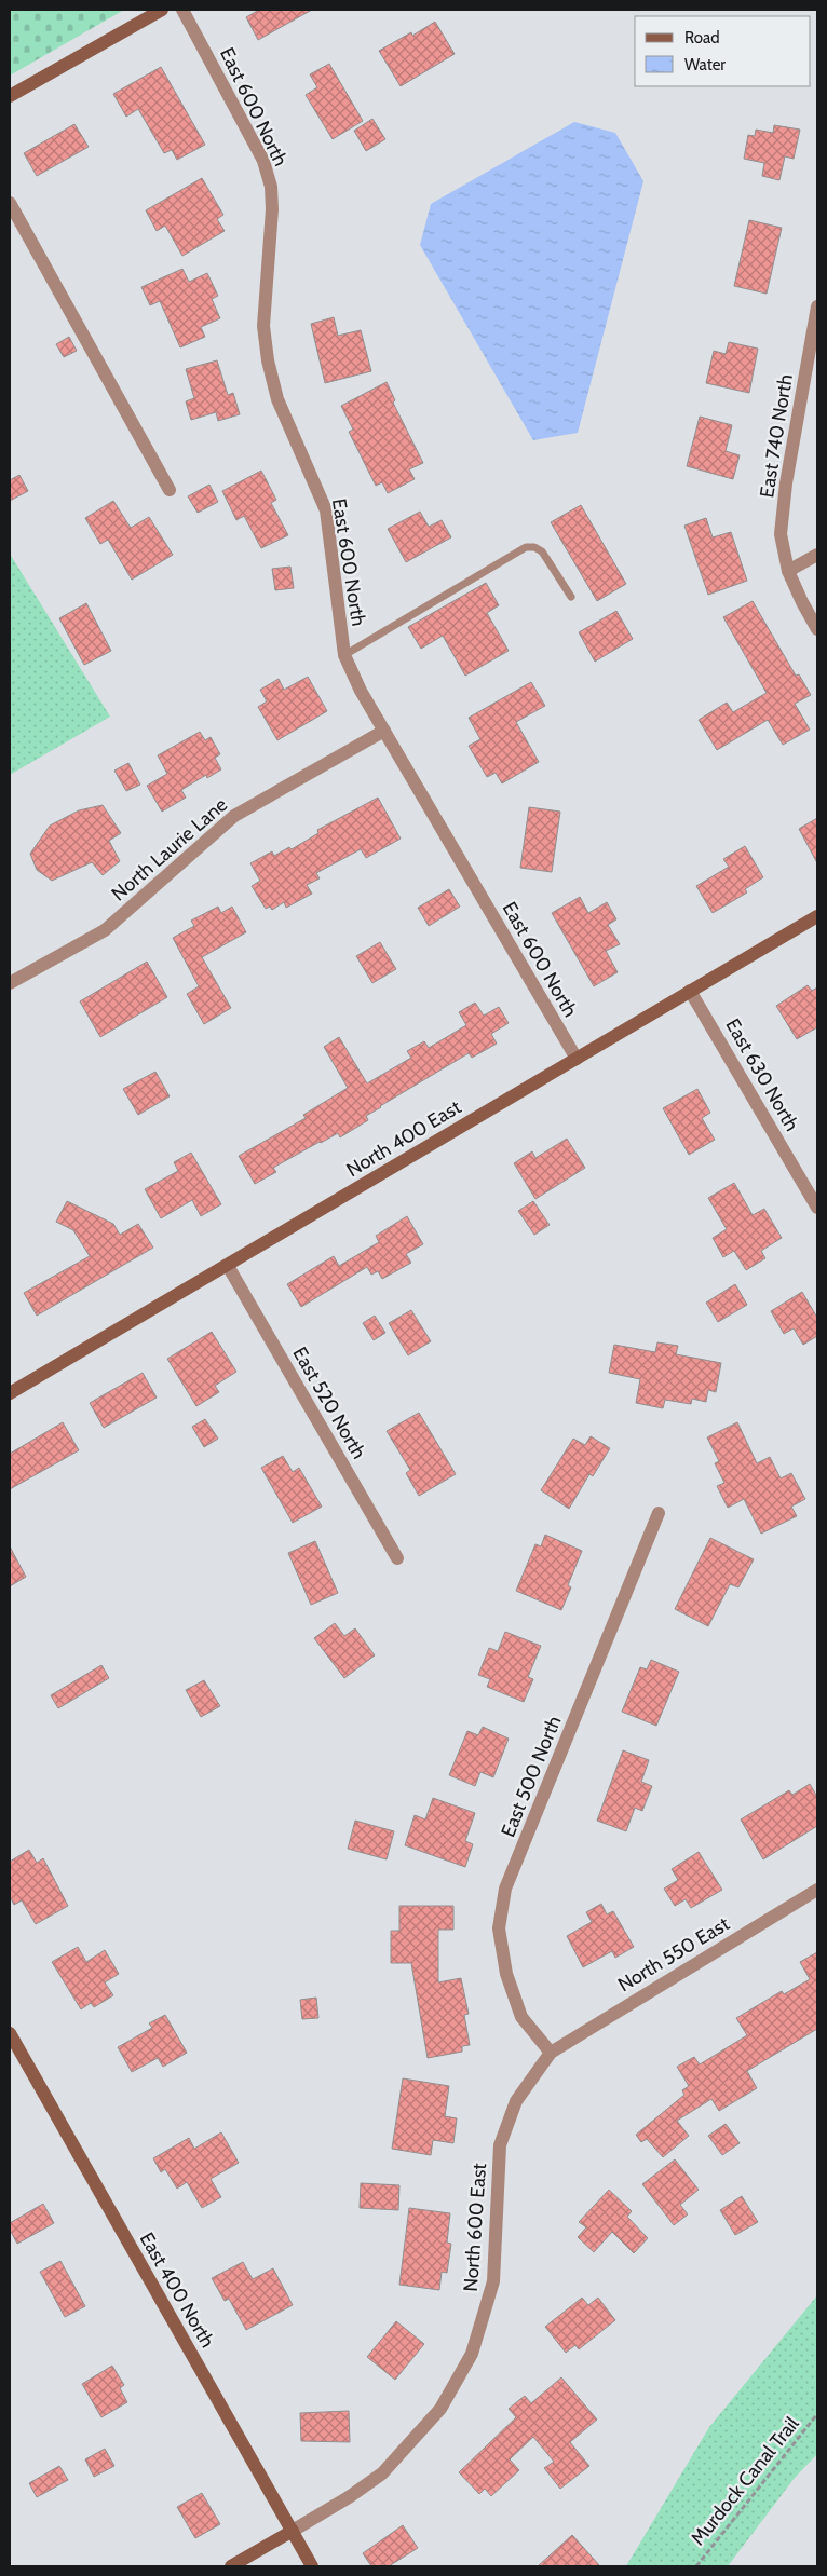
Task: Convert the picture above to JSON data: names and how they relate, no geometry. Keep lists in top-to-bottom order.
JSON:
{
  "streets": {
    "street": [
      "East 600 North",
      "East 740 North",
      "North Laurie Lane",
      "East 630 North",
      "North 400 East",
      "East 520 North",
      "East 500 North",
      "North 550 East",
      "North 600 East",
      "East 400 North"
    ],
    "path": ["Murdock Canal Trail"]
  },
  "crossings": [
    ["East 600 North", "North Laurie Lane"],
    ["East 600 North", "North 400 East"],
    ["East 630 North", "North 400 East"],
    ["North 400 East", "East 520 North"],
    ["East 500 North", "North 550 East"],
    ["East 500 North", "North 600 East"],
    ["North 550 East", "North 600 East"],
    ["North 600 East", "East 400 North"]
  ],
  "legend": ["Road", "Water"]
}
